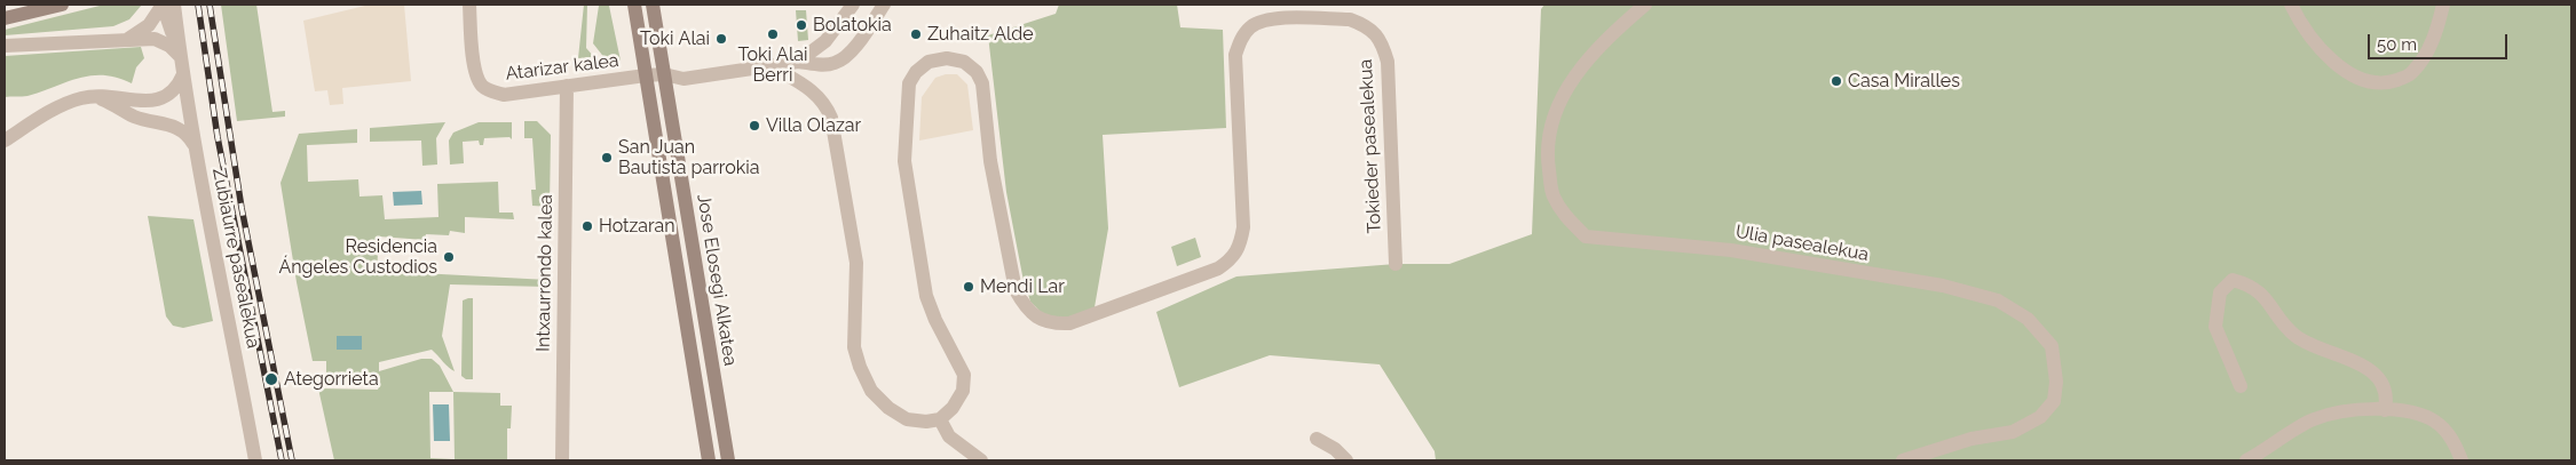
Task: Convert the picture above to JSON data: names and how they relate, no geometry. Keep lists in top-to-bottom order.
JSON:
{
  "streets": {
    "main road": ["Jose Elosegi Alkatea"],
    "street": [
      "Atarizar kalea",
      "Tokieder pasealekua",
      "Ulia pasealekua",
      "Zubiaurre pasealekua",
      "Intxaurrondo kalea"
    ]
  },
  "crossings": [
    ["Atarizar kalea", "Intxaurrondo kalea"],
    ["Atarizar kalea", "Jose Elosegi Alkatea"]
  ],
  "places": [
    "Bolatokia",
    "Toki Alai Berri",
    "Zuhaitz Alde",
    "Toki Alai",
    "Casa Miralles",
    "Villa Olazar",
    "San Juan Bautista parrokia",
    "Hotzaran",
    "Residencia Ángeles Custodios",
    "Mendi Lar",
    "Ategorrieta"
  ],
  "scale_bar": "50 m"
}
